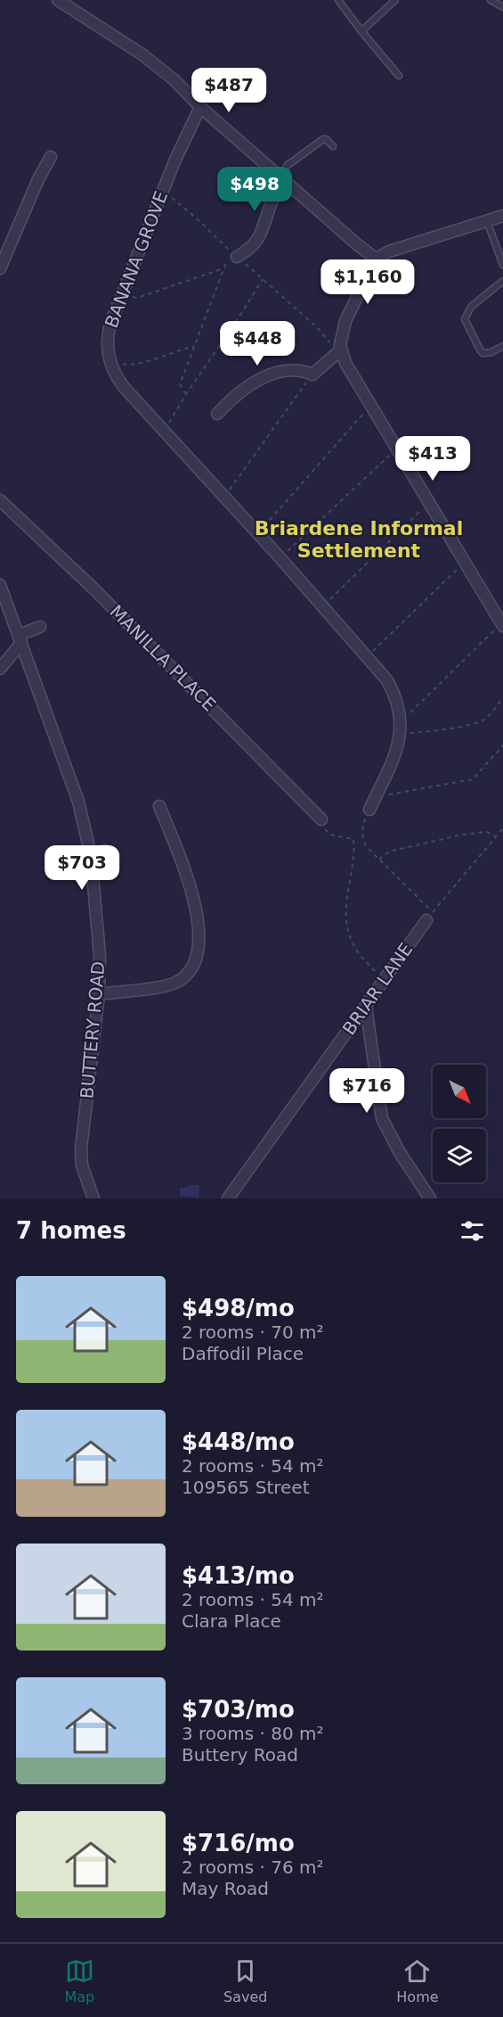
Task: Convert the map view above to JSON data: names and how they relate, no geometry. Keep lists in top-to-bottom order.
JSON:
{
  "streets": {
    "street": [
      "BANANA GROVE",
      "MANILLA PLACE",
      "BRIAR LANE",
      "BUTTERY ROAD"
    ]
  },
  "districts": ["Briardene Informal Settlement"],
  "north": "bottom right",
  "page": {
    "price": [
      "$487",
      "$498",
      "$1,160",
      "$448",
      "$413",
      "$703",
      "$716"
    ],
    "heading": "7 homes",
    "list": [
      {
        "name": "$498/mo",
        "note": "2 rooms · 70 m² · Daffodil Place"
      },
      {
        "name": "$448/mo",
        "note": "2 rooms · 54 m² · 109565 Street"
      },
      {
        "name": "$413/mo",
        "note": "2 rooms · 54 m² · Clara Place"
      },
      {
        "name": "$703/mo",
        "note": "3 rooms · 80 m² · Buttery Road"
      },
      {
        "name": "$716/mo",
        "note": "2 rooms · 76 m² · May Road"
      }
    ],
    "tabs": ["Map", "Saved", "Home"]
  }
}
